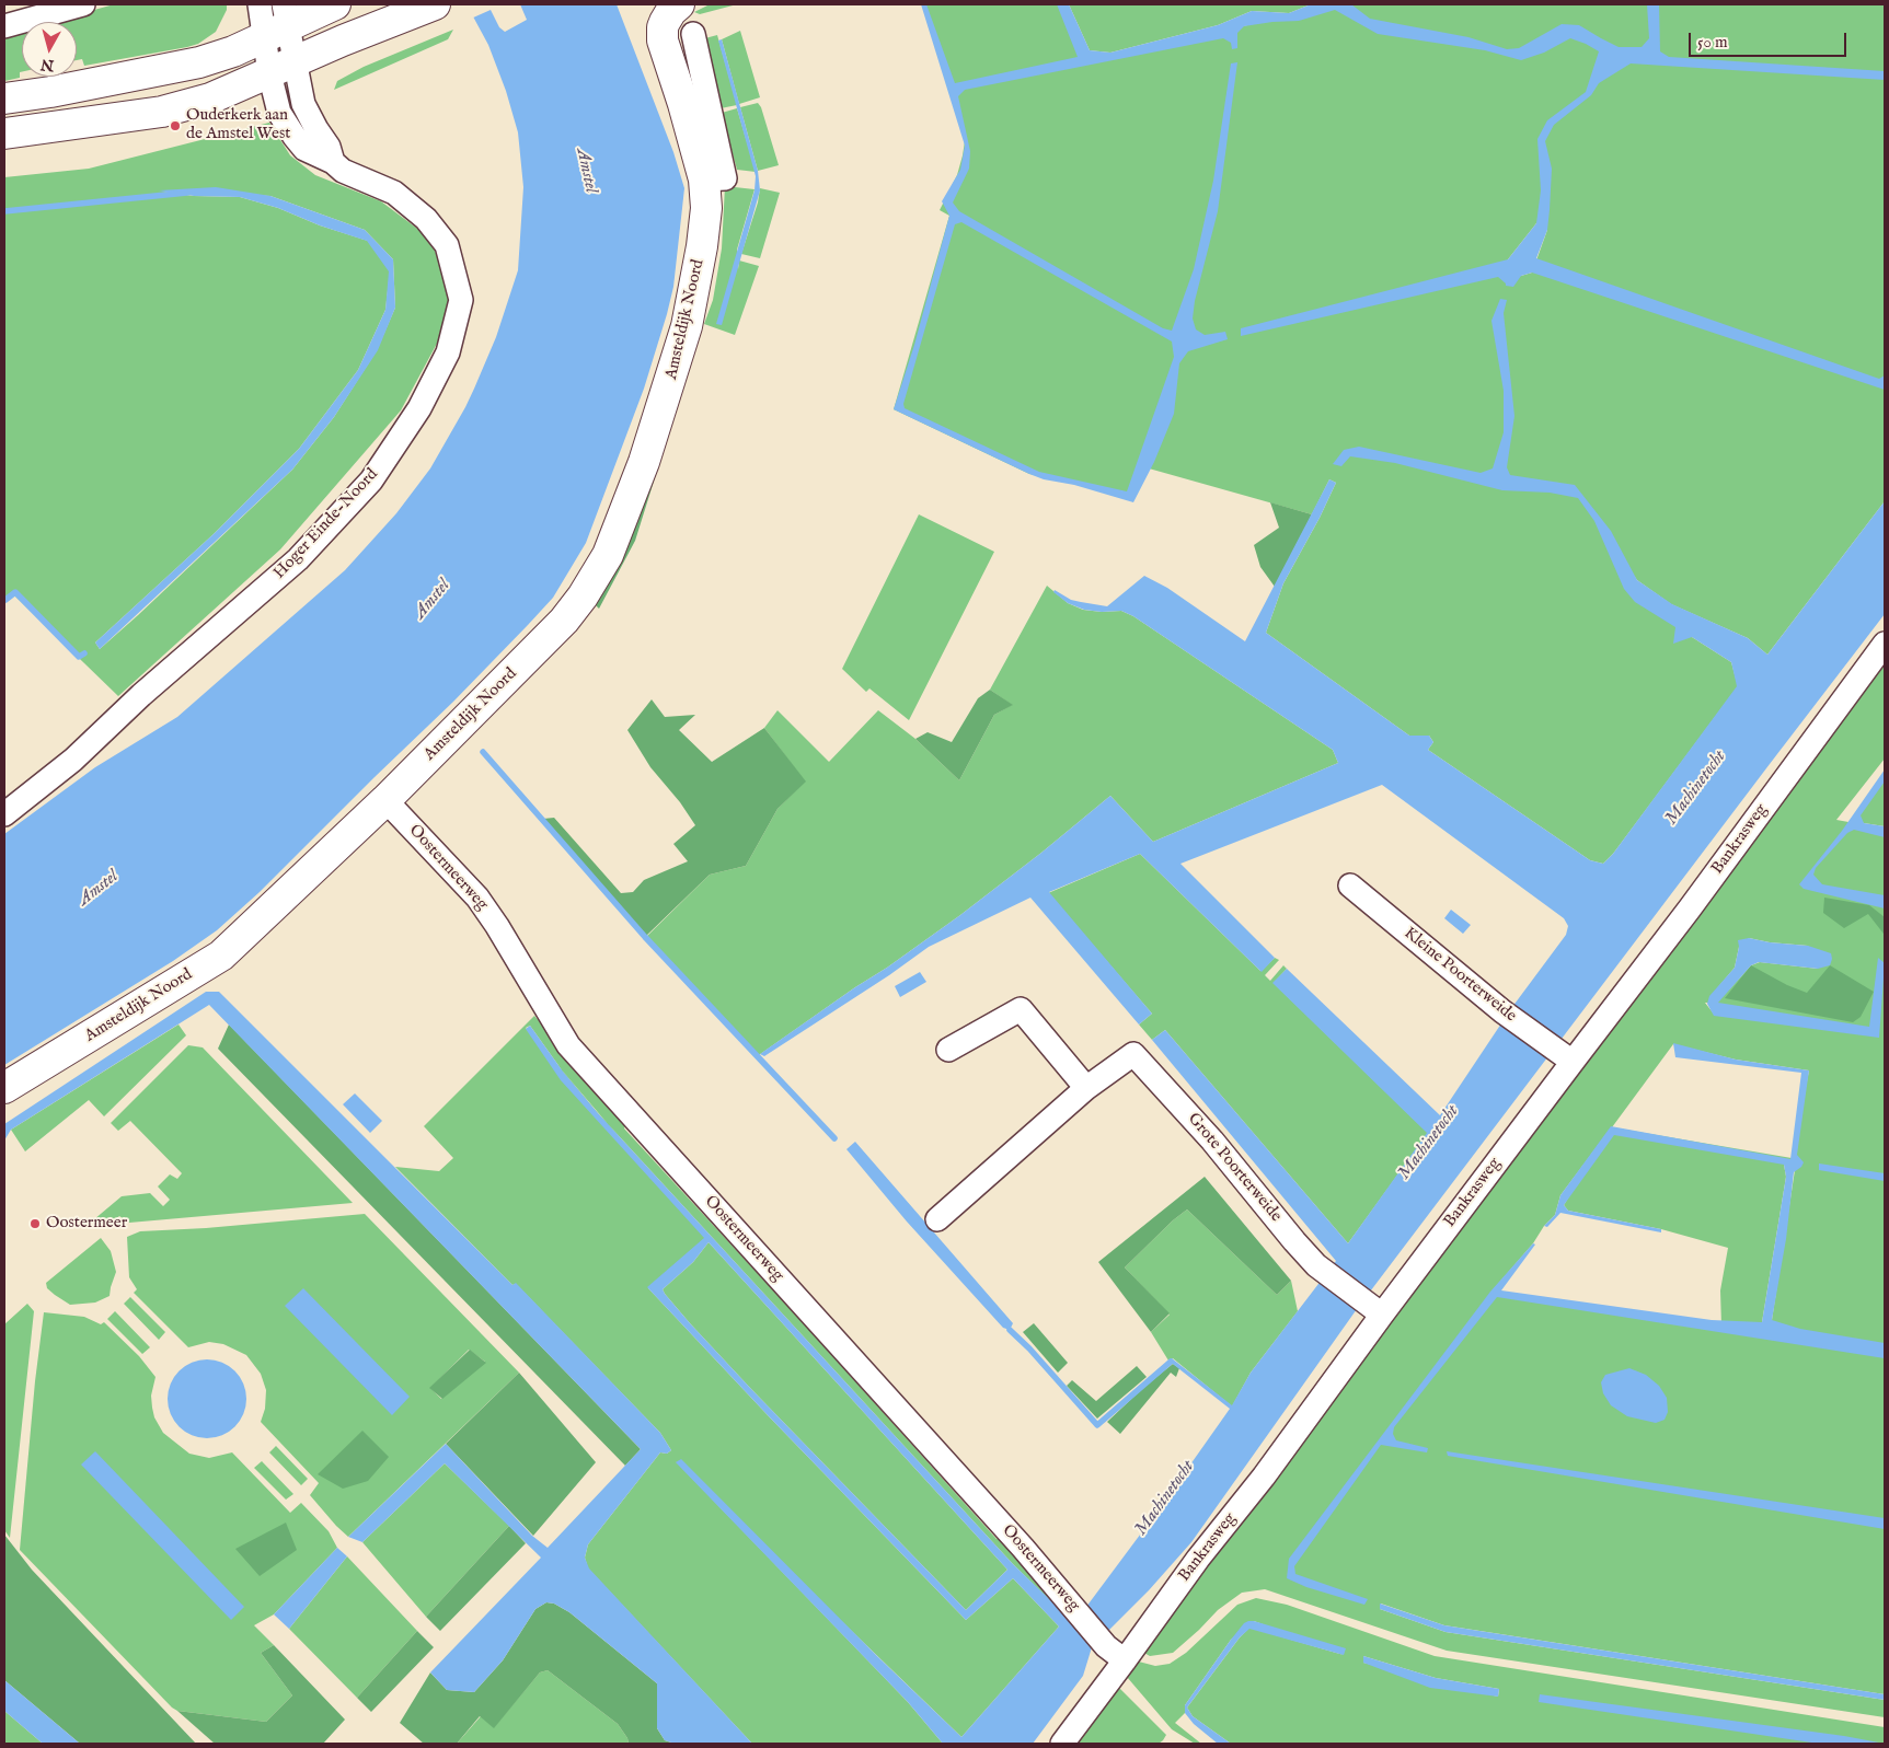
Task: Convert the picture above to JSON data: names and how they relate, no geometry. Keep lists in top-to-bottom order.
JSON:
{
  "streets": {
    "street": [
      "Amsteldijk Noord",
      "Hoger Einde-Noord",
      "Bankrasweg",
      "Oostermeerweg",
      "Kleine Poorterweide",
      "Grote Poorterweide"
    ]
  },
  "crossings": [
    ["Amsteldijk Noord", "Oostermeerweg"],
    ["Bankrasweg", "Oostermeerweg"],
    ["Bankrasweg", "Kleine Poorterweide"],
    ["Bankrasweg", "Grote Poorterweide"]
  ],
  "water": ["Amstel", "Machinetocht"],
  "places": ["Ouderkerk aan de Amstel West", "Oostermeer"],
  "scale_bar": "50 m",
  "north": "bottom"
}
